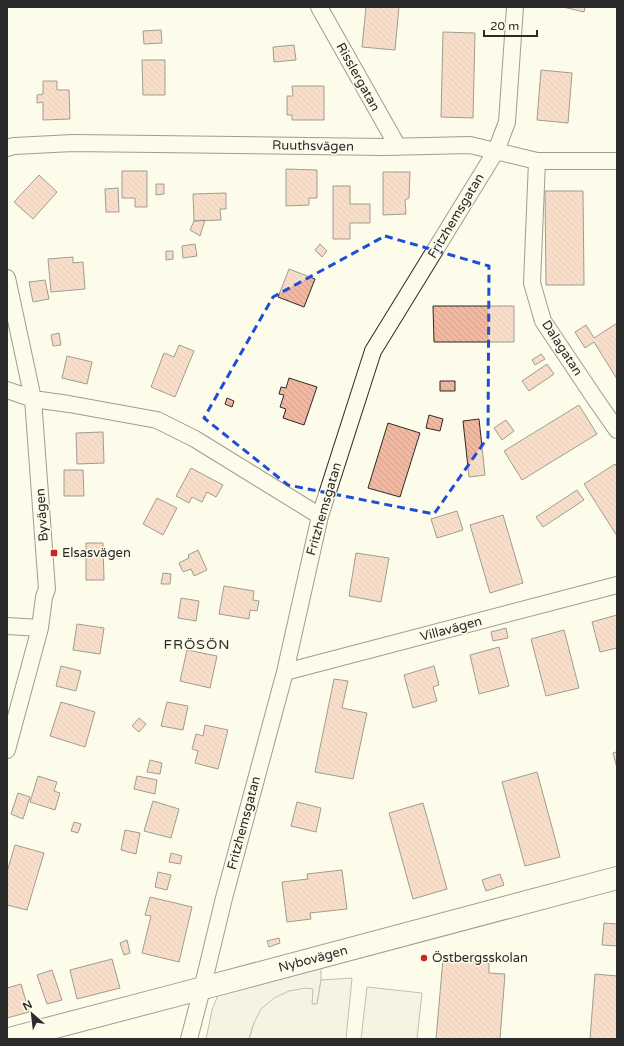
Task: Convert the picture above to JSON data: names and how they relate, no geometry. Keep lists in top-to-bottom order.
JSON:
{
  "streets": {
    "street": [
      "Risslergatan",
      "Ruuthsvägen",
      "Fritzhemsgatan",
      "Dalagatan",
      "Byvägen",
      "Villavägen",
      "Nybovägen"
    ]
  },
  "crossings": [
    ["Risslergatan", "Ruuthsvägen"],
    ["Ruuthsvägen", "Fritzhemsgatan"],
    ["Ruuthsvägen", "Dalagatan"],
    ["Fritzhemsgatan", "Villavägen"],
    ["Fritzhemsgatan", "Nybovägen"]
  ],
  "districts": ["FRÖSÖN"],
  "places": {
    "transit": ["Elsasvägen"],
    "other": ["Östbergsskolan"]
  },
  "scale_bar": "20 m",
  "north": "top left"
}
